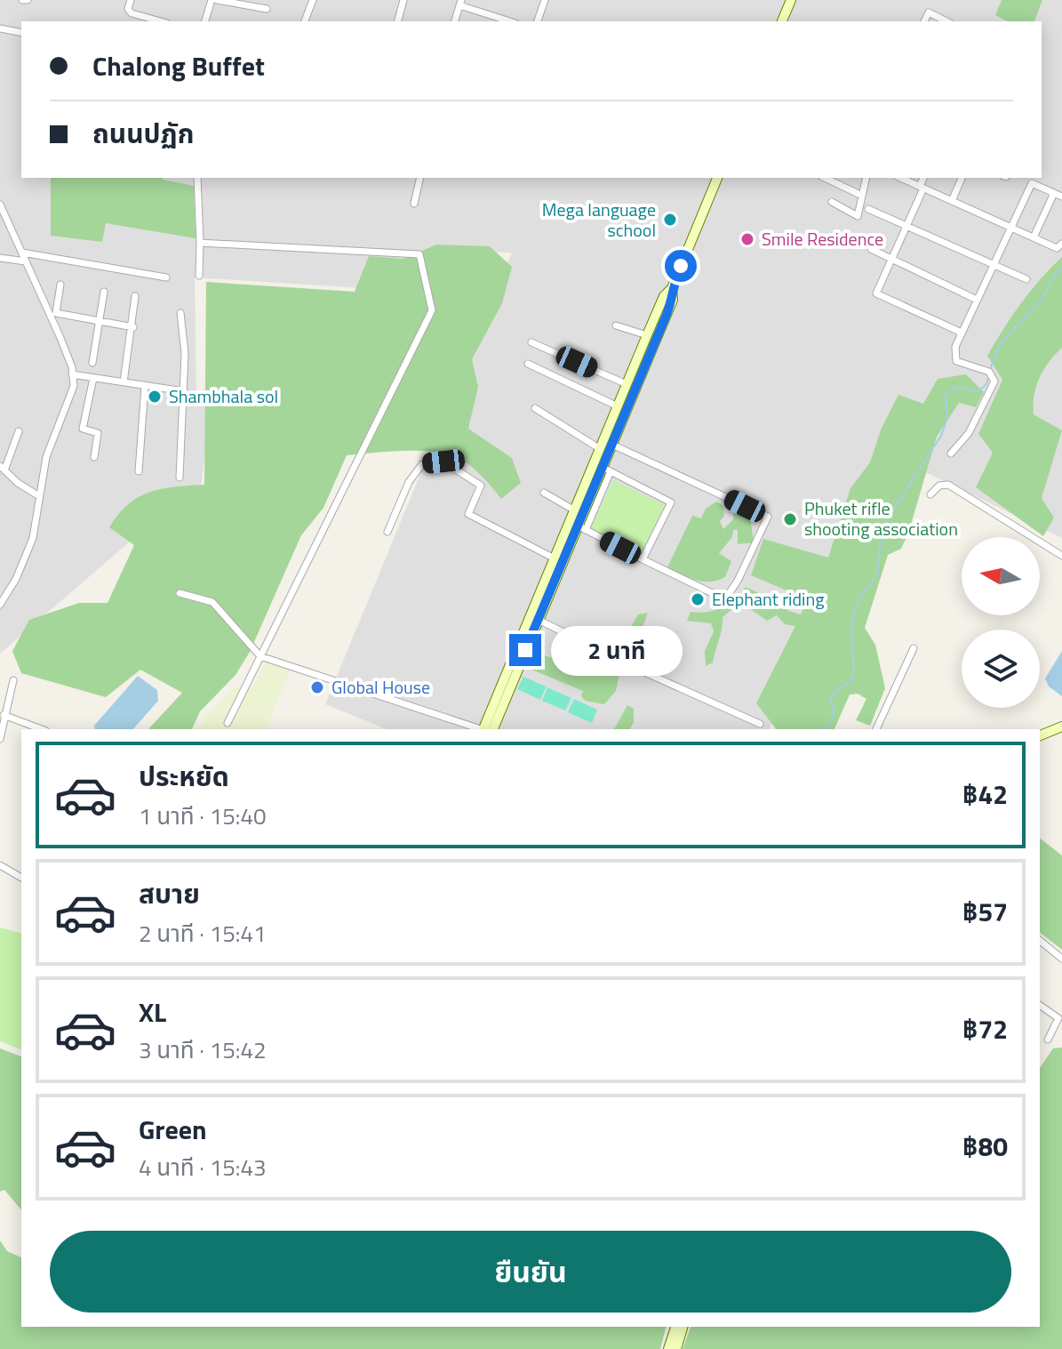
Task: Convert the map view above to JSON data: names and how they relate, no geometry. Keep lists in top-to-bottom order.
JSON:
{
  "places": [
    "Mega language school",
    "Smile Residence",
    "Shambhala sol",
    "Phuket rifle shooting association",
    "Elephant riding",
    "Global House"
  ],
  "north": "left",
  "page": {
    "banner": ["Chalong Buffet", "ถนนปฏัก"],
    "bubble": "2 นาที",
    "list": [
      {
        "name": "ประหยัด",
        "note": "1 นาที · 15:40",
        "value": "฿42"
      },
      {
        "name": "สบาย",
        "note": "2 นาที · 15:41",
        "value": "฿57"
      },
      {
        "name": "XL",
        "note": "3 นาที · 15:42",
        "value": "฿72"
      },
      {
        "name": "Green",
        "note": "4 นาที · 15:43",
        "value": "฿80"
      }
    ],
    "buttons": "ยืนยัน"
  }
}
